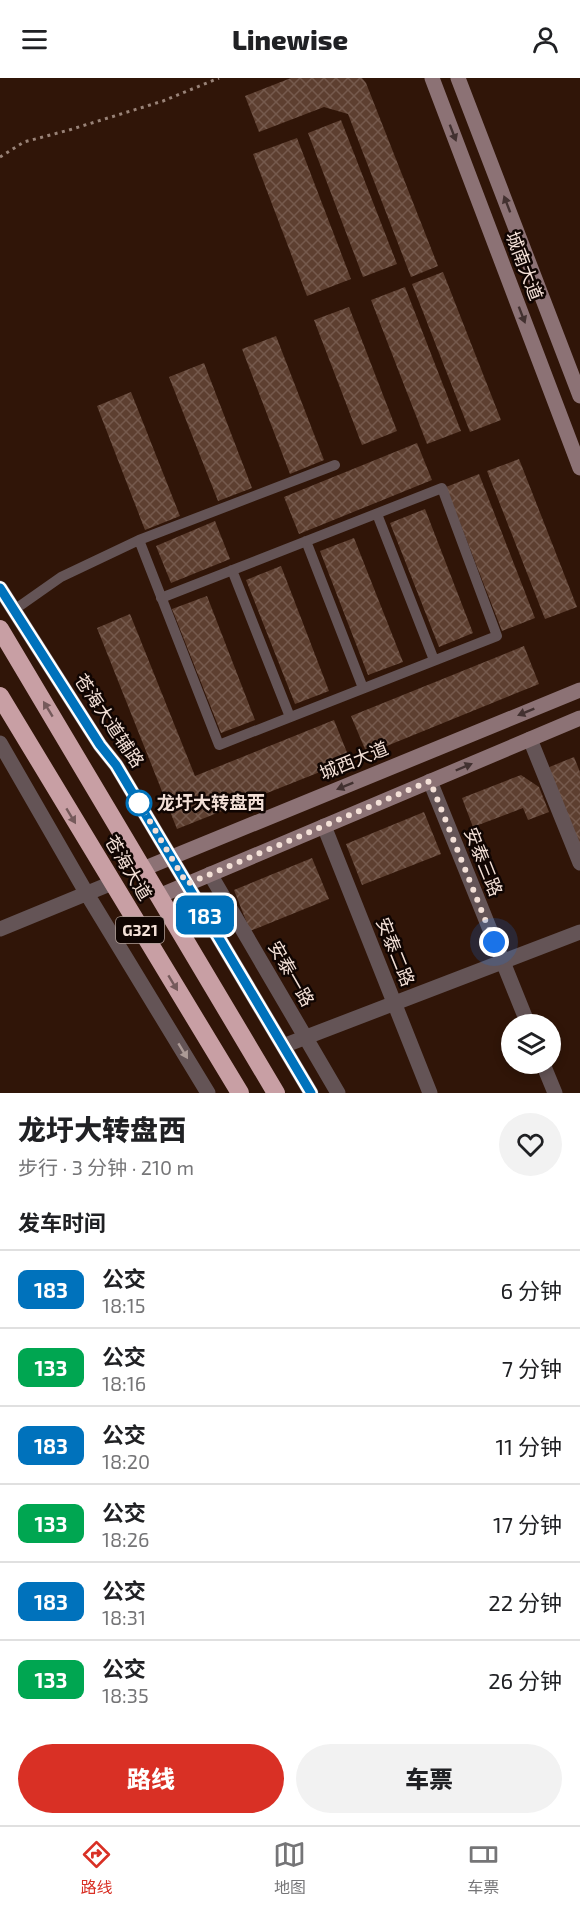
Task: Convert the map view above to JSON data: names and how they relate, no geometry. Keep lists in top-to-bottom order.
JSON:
{
  "streets": {
    "highway": ["苍海大道", "G321"],
    "street": [
      "城南大道",
      "苍海大道辅路",
      "城西大道",
      "安泰三路",
      "安泰二路",
      "安泰一路"
    ]
  },
  "crossings": [
    ["苍海大道辅路", "城西大道"],
    ["城西大道", "苍海大道"]
  ],
  "places": ["龙圩大转盘西"],
  "lines": ["bus line 183"],
  "page": {
    "header": "Linewise",
    "on_map": "183",
    "heading": [
      ["龙圩大转盘西", "步行 · 3 分钟 · 210 m"],
      "发车时间"
    ],
    "list": [
      {
        "mark": "183",
        "name": "公交",
        "note": "18:15",
        "value": "6 分钟"
      },
      {
        "mark": "133",
        "name": "公交",
        "note": "18:16",
        "value": "7 分钟"
      },
      {
        "mark": "183",
        "name": "公交",
        "note": "18:20",
        "value": "11 分钟"
      },
      {
        "mark": "133",
        "name": "公交",
        "note": "18:26",
        "value": "17 分钟"
      },
      {
        "mark": "183",
        "name": "公交",
        "note": "18:31",
        "value": "22 分钟"
      },
      {
        "mark": "133",
        "name": "公交",
        "note": "18:35",
        "value": "26 分钟"
      }
    ],
    "buttons": ["路线", "车票"],
    "tabs": ["路线", "地图", "车票"]
  }
}
